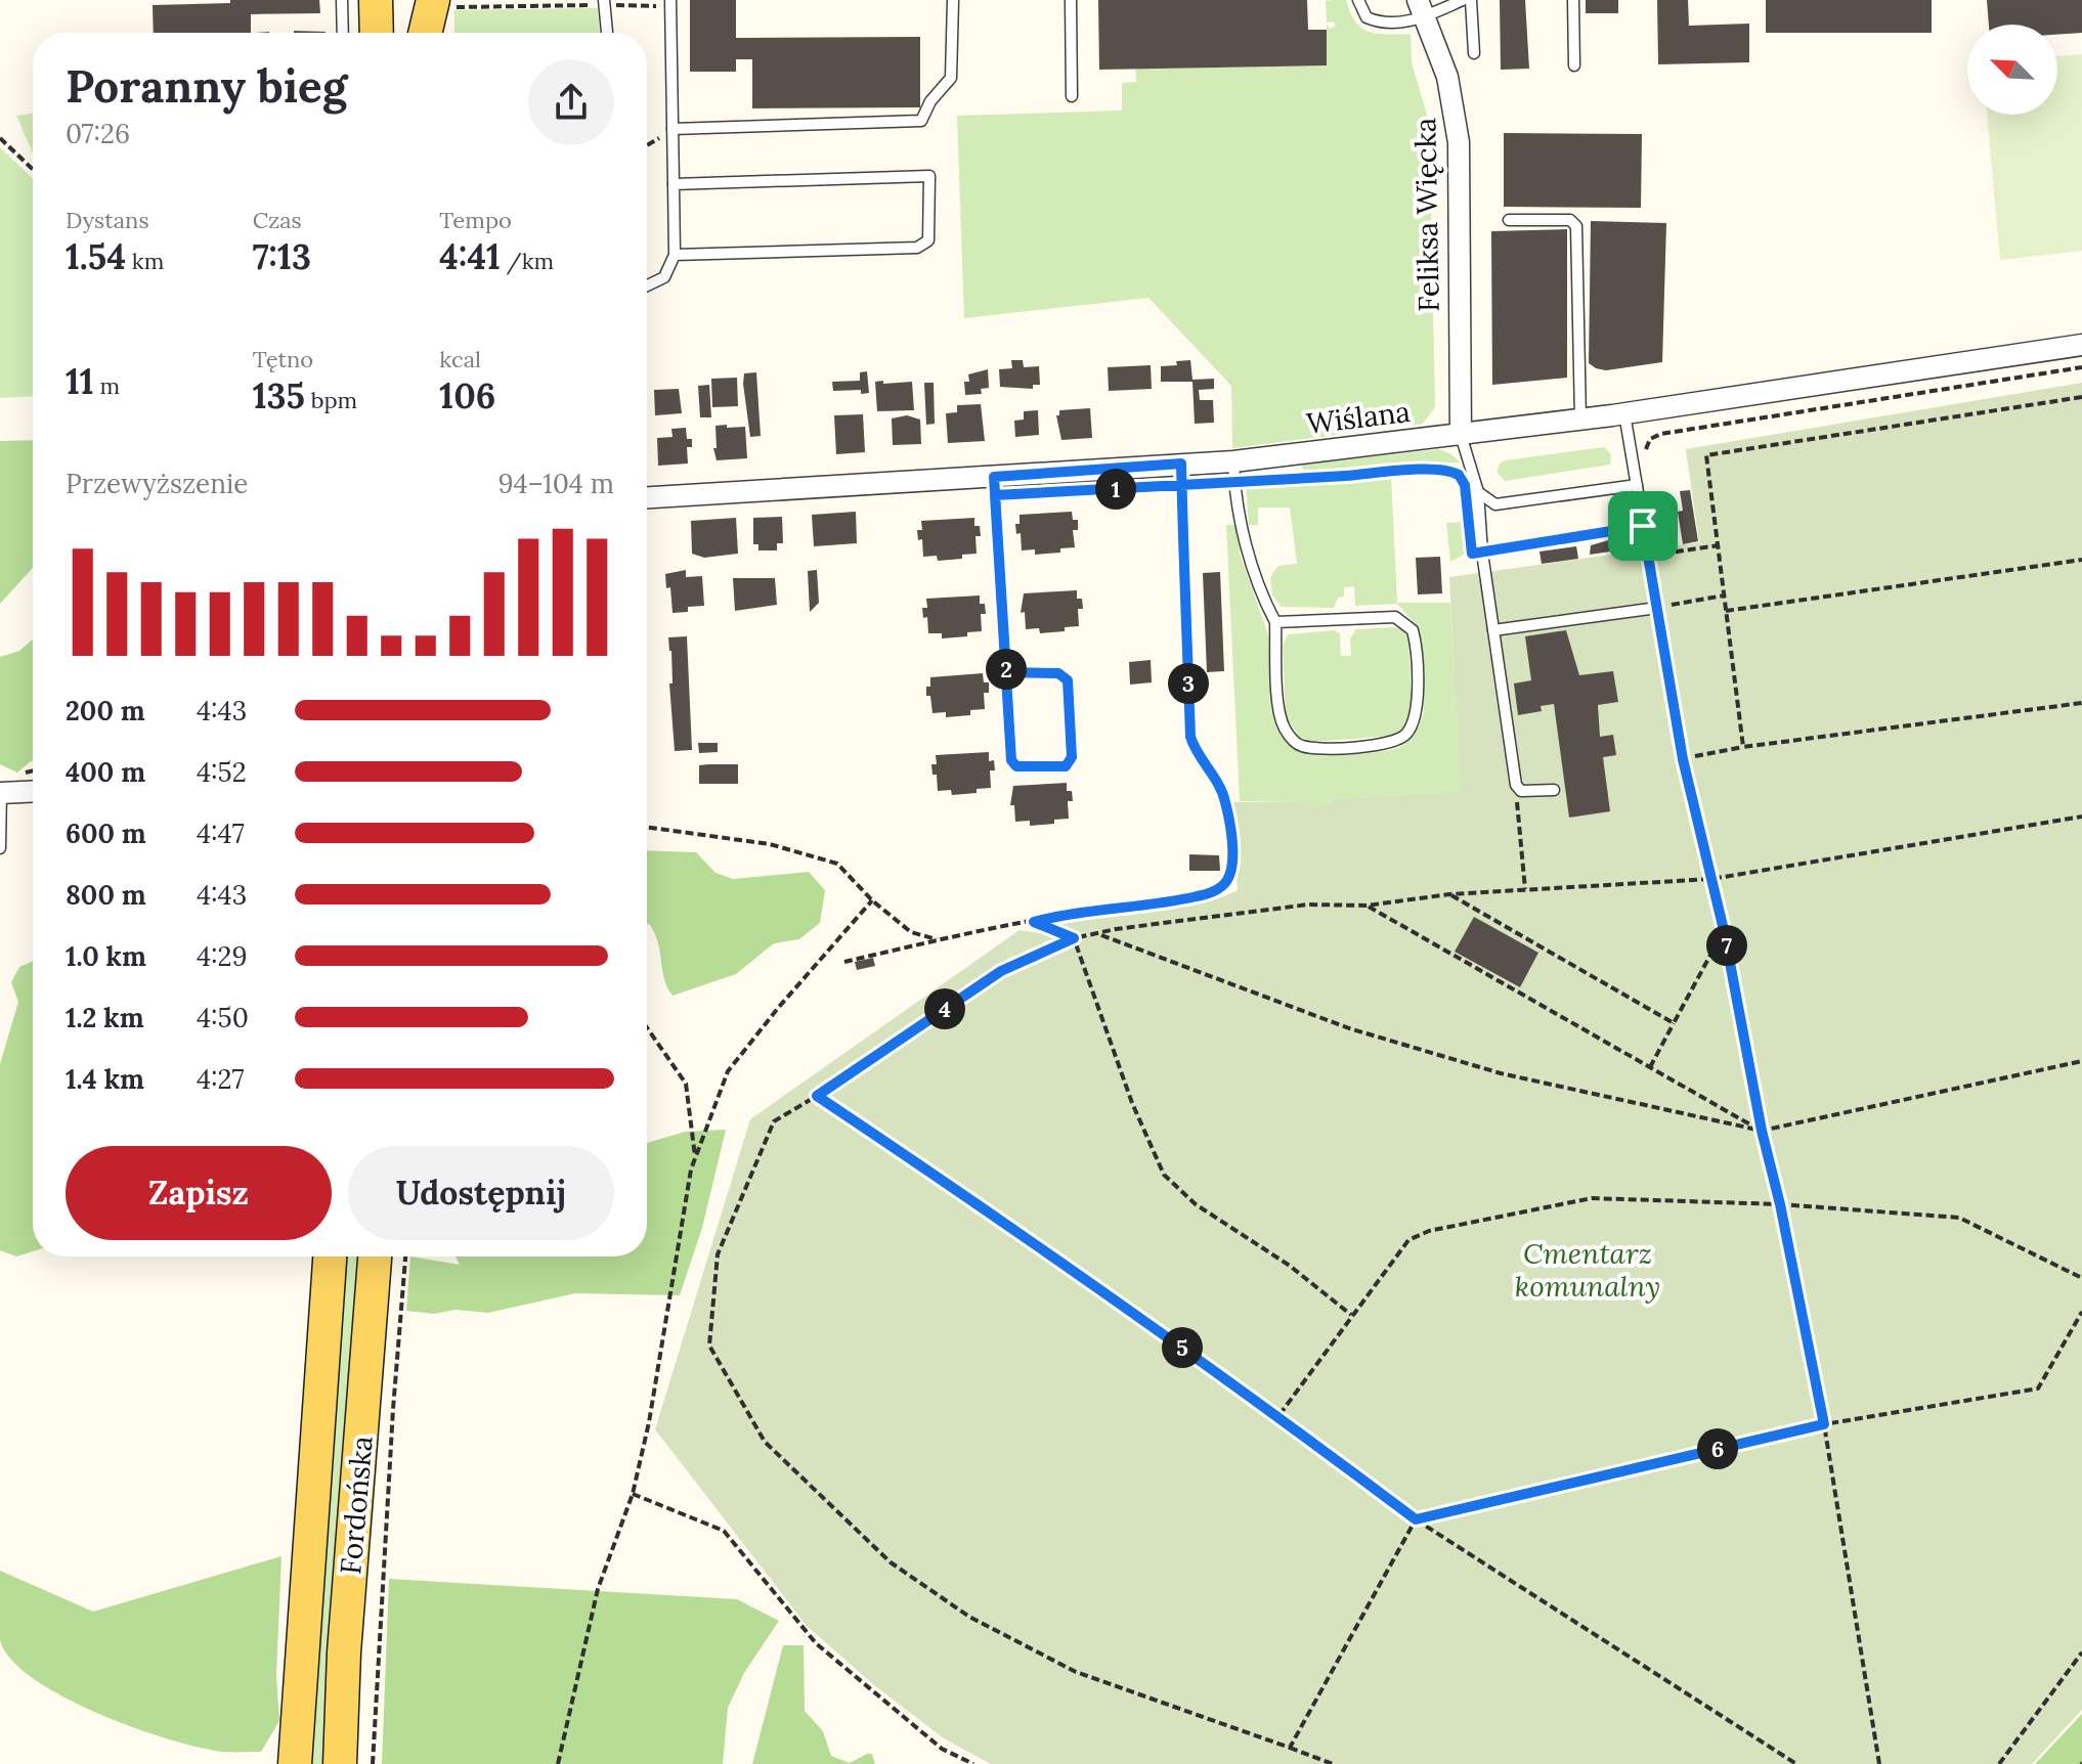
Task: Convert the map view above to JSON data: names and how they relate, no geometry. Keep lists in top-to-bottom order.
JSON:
{
  "streets": {
    "main road": ["Fordońska"],
    "street": ["Feliksa Więcka", "Wiślana"]
  },
  "crossings": [
    ["Feliksa Więcka", "Wiślana"]
  ],
  "parks": ["Cmentarz komunalny"],
  "north": "top left",
  "page": {
    "heading": ["Poranny bieg", "07:26"],
    "stats": [
      ["Dystans", "1.54 km"],
      ["Czas", "7:13"],
      ["Tempo", "4:41 /km"],
      ["11 m"],
      ["Tętno", "135 bpm"],
      ["kcal", "106"]
    ],
    "chart": ["Przewyższenie", "94–104 m"],
    "pins": [
      "1",
      "2",
      "3",
      "7",
      "4",
      "5",
      "6"
    ],
    "list": [
      {
        "name": "200 m",
        "note": "4:43"
      },
      {
        "name": "400 m",
        "note": "4:52"
      },
      {
        "name": "600 m",
        "note": "4:47"
      },
      {
        "name": "800 m",
        "note": "4:43"
      },
      {
        "name": "1.0 km",
        "note": "4:29"
      },
      {
        "name": "1.2 km",
        "note": "4:50"
      },
      {
        "name": "1.4 km",
        "note": "4:27"
      }
    ],
    "buttons": ["Zapisz", "Udostępnij"]
  }
}
